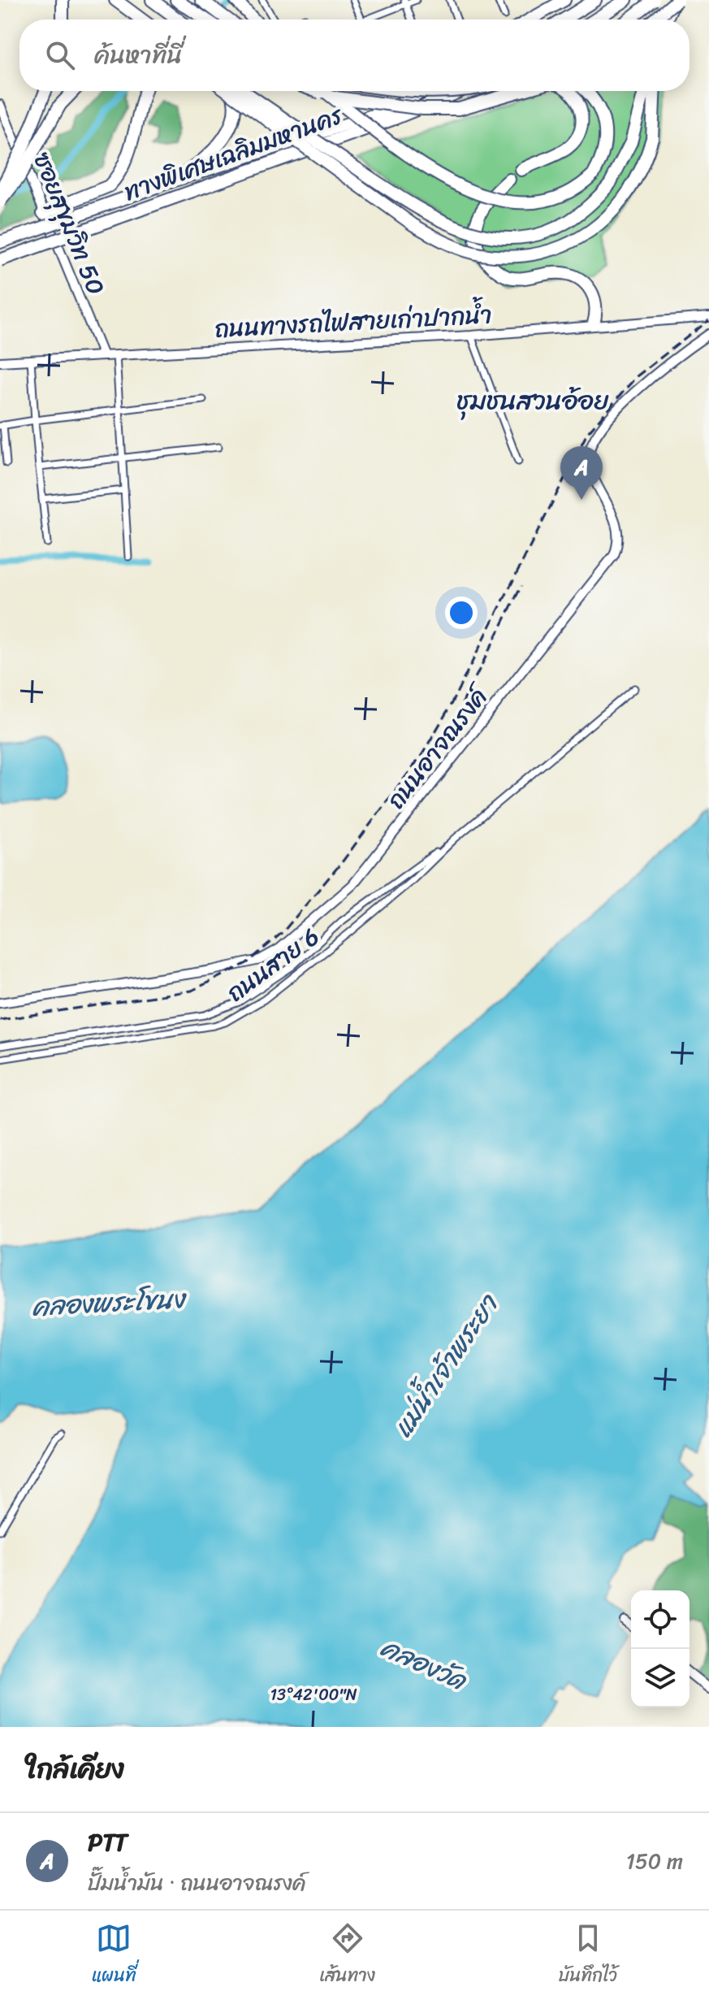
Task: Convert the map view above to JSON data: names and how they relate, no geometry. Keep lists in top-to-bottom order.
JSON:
{
  "streets": {
    "highway": ["ทางพิเศษเฉลิมมหานคร"],
    "street": [
      "ซอยสุขุมวิท 50",
      "ถนนทางรถไฟสายเก่าปากน้ำ",
      "ถนนอาจณรงค์",
      "ถนนสาย 6"
    ]
  },
  "crossings": [
    ["ซอยสุขุมวิท 50", "ถนนทางรถไฟสายเก่าปากน้ำ"]
  ],
  "districts": ["ชุมชนสวนอ้อย"],
  "water": ["คลองพระโขนง", "แม่น้ำเจ้าพระยา", "คลองวัด"],
  "page": {
    "search": "ค้นหาที่นี่",
    "pins": "A",
    "heading": "ใกล้เคียง",
    "list": [
      {
        "mark": "A",
        "name": "PTT",
        "note": "ปั๊มน้ำมัน · ถนนอาจณรงค์",
        "value": "150 m"
      }
    ],
    "nav": ["แผนที่", "เส้นทาง", "บันทึกไว้"]
  },
  "coordinates": ["13°42'00\"N"]
}
